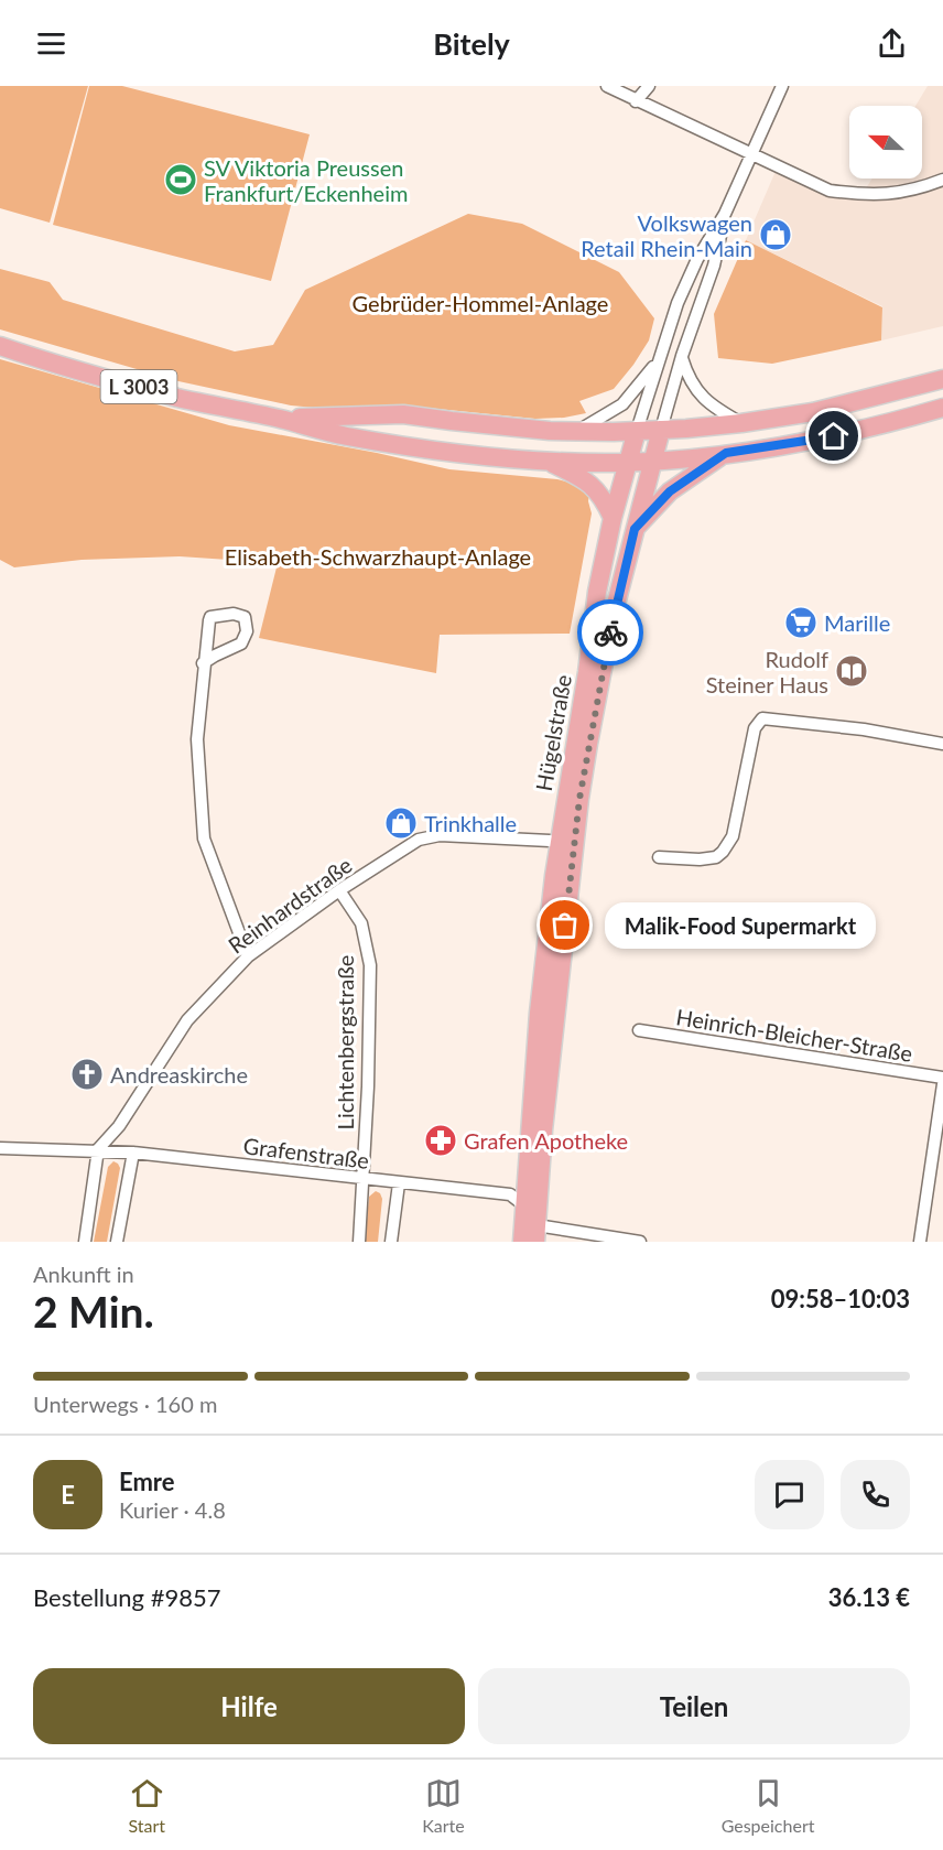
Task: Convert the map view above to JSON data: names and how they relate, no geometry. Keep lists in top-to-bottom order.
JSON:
{
  "streets": {
    "main road": ["L 3003", "Hügelstraße"],
    "street": [
      "Reinhardstraße",
      "Heinrich-Bleicher-Straße",
      "Lichtenbergstraße",
      "Grafenstraße"
    ]
  },
  "crossings": [
    ["L 3003", "Hügelstraße"],
    ["Hügelstraße", "Reinhardstraße"],
    ["Hügelstraße", "Grafenstraße"],
    ["Reinhardstraße", "Lichtenbergstraße"],
    ["Reinhardstraße", "Grafenstraße"],
    ["Lichtenbergstraße", "Grafenstraße"]
  ],
  "parks": ["Gebrüder-Hommel-Anlage", "Elisabeth-Schwarzhaupt-Anlage"],
  "places": {
    "sports": ["SV Viktoria Preussen Frankfurt/Eckenheim"],
    "shop": ["Volkswagen Retail Rhein-Main", "Trinkhalle"],
    "supermarket": ["Marille"],
    "library": ["Rudolf Steiner Haus"],
    "other": ["Malik-Food Supermarkt"],
    "church": ["Andreaskirche"],
    "pharmacy": ["Grafen Apotheke"]
  },
  "north": "left",
  "page": {
    "header": "Bitely",
    "bubble": "Malik-Food Supermarkt",
    "heading": ["2 Min.", "Ankunft in", "09:58–10:03"],
    "panel": [
      "Emre",
      "Kurier · 4.8",
      "Bestellung #9857",
      "36.13 €"
    ],
    "bar": "Unterwegs · 160 m",
    "round": "E",
    "buttons": ["Hilfe", "Teilen"],
    "tabs": ["Start", "Karte", "Gespeichert"]
  }
}
